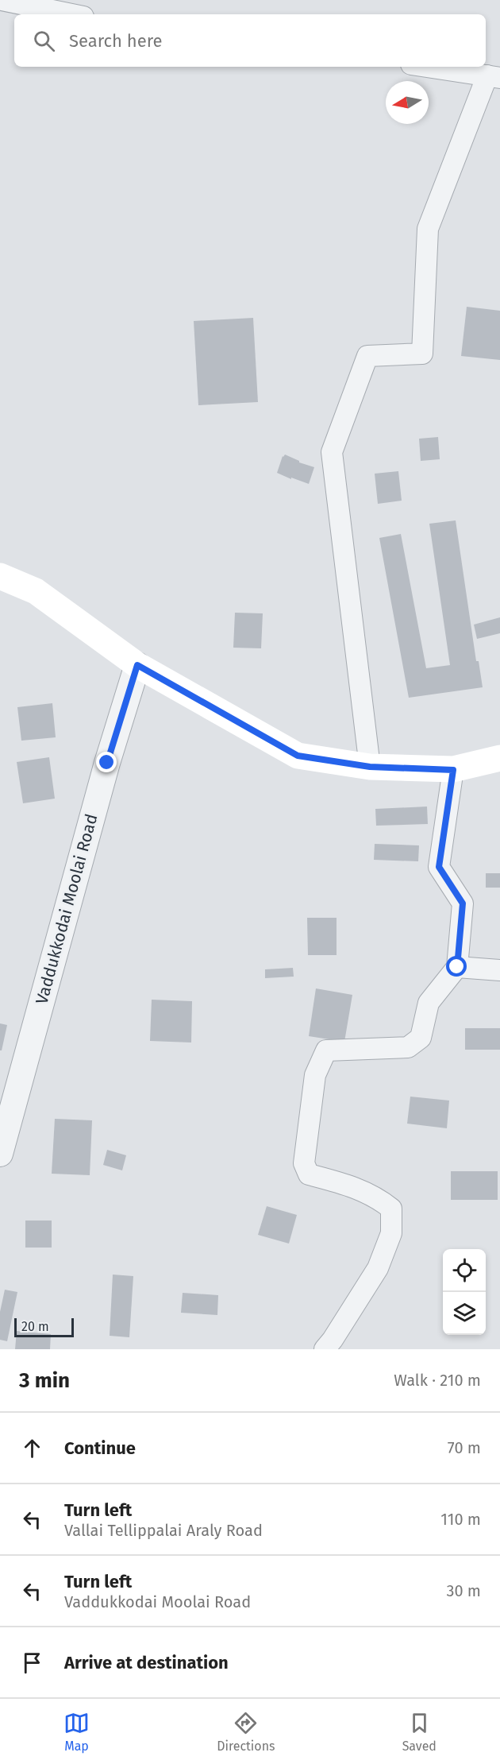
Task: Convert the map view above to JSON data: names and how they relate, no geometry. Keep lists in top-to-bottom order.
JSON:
{
  "streets": {
    "street": ["Vaddukkodai Moolai Road"]
  },
  "scale_bar": "20 m",
  "north": "left",
  "page": {
    "search": "Search here",
    "scale": "20 m",
    "heading": ["3 min", "Walk · 210 m"],
    "list": [
      ["Continue", "70 m"],
      ["Turn left", "Vallai Tellippalai Araly Road", "110 m"],
      ["Turn left", "Vaddukkodai Moolai Road", "30 m"],
      "Arrive at destination"
    ],
    "nav": ["Map", "Directions", "Saved"]
  }
}
